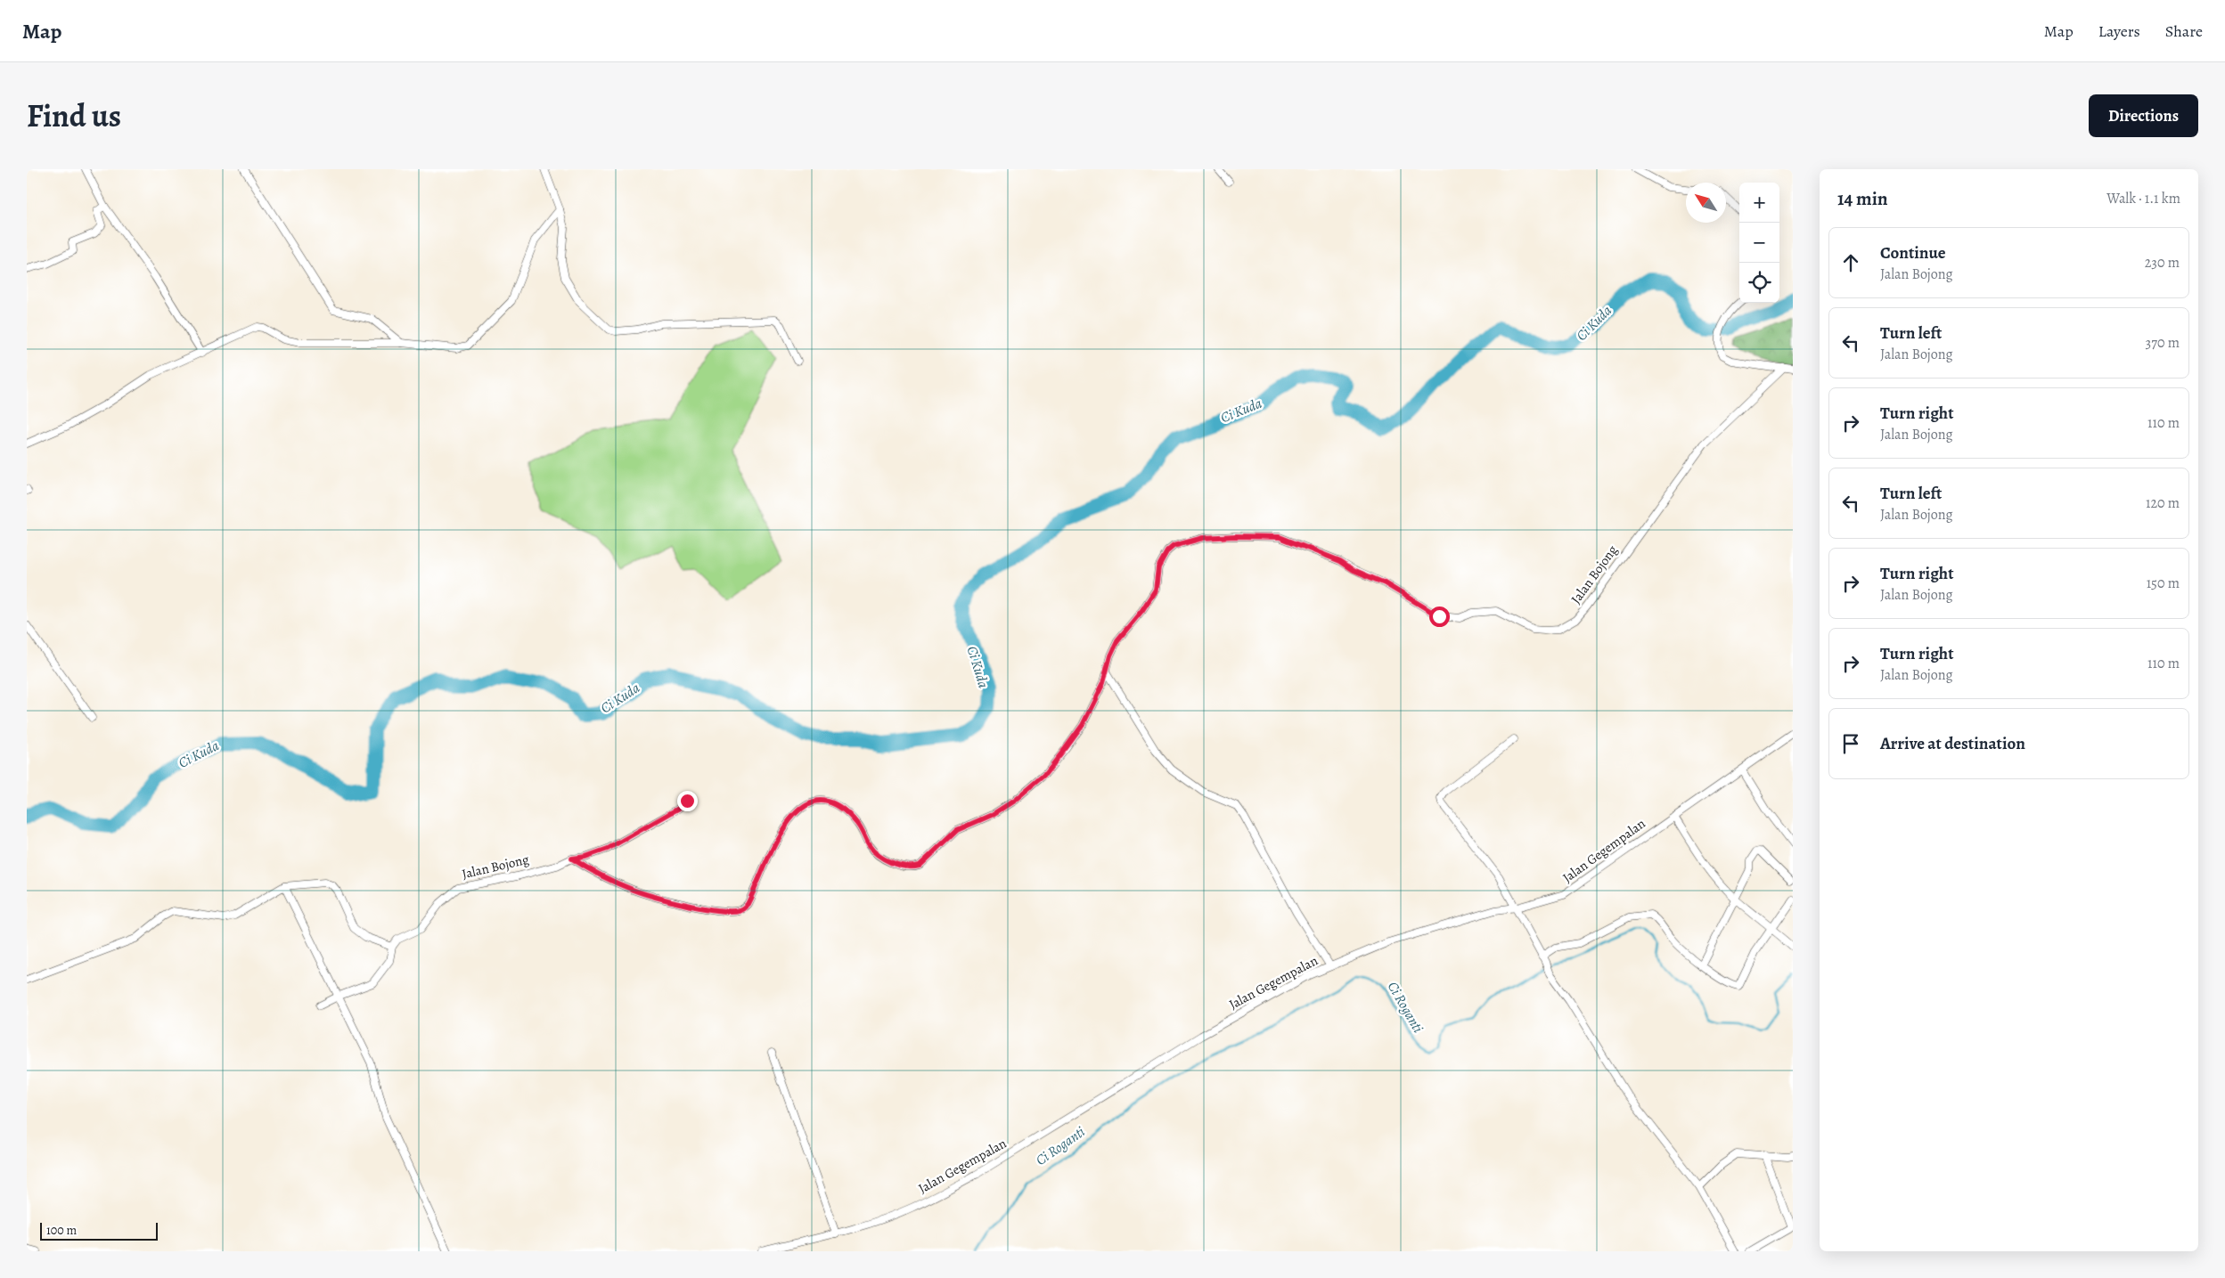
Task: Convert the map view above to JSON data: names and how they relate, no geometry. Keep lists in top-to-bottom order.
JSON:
{
  "streets": {
    "street": ["Jalan Bojong", "Jalan Gegempalan"]
  },
  "water": ["Ci Kuda", "Ci Roganti"],
  "scale_bar": "100 m",
  "north": "top left",
  "page": {
    "header": "Map",
    "nav": ["Map", "Layers", "Share"],
    "title": "Find us",
    "buttons": "Directions",
    "heading": ["14 min", "Walk · 1.1 km"],
    "map_buttons": ["+", "−"],
    "list": [
      ["Continue", "Jalan Bojong", "230 m"],
      ["Turn left", "Jalan Bojong", "370 m"],
      ["Turn right", "Jalan Bojong", "110 m"],
      ["Turn left", "Jalan Bojong", "120 m"],
      ["Turn right", "Jalan Bojong", "150 m"],
      ["Turn right", "Jalan Bojong", "110 m"],
      "Arrive at destination"
    ],
    "scale": "100 m"
  }
}
